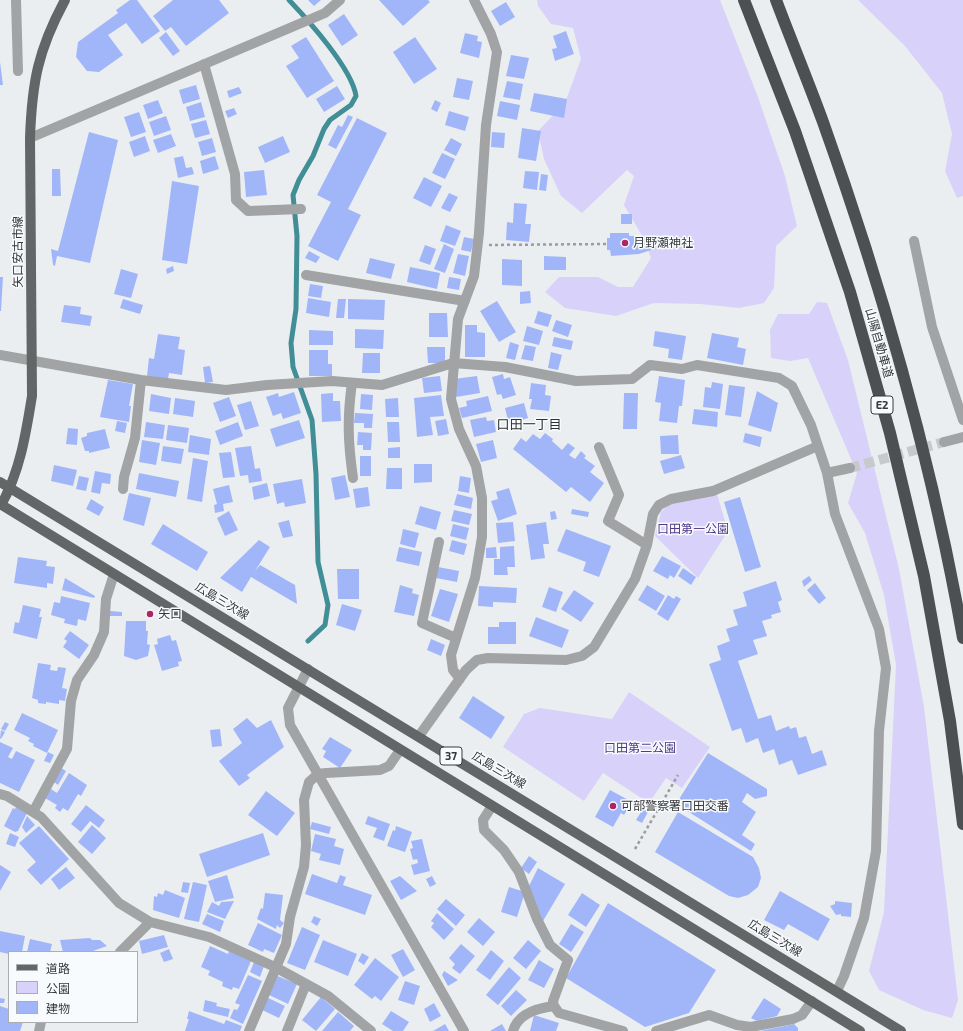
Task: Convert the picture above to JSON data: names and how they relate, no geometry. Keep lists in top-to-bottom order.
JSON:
{
  "streets": {
    "highway": ["山陽自動車道", "E2"],
    "main road": ["矢口安古市線", "広島三次線", "37"]
  },
  "crossings": [
    ["矢口安古市線", "広島三次線"],
    ["矢口安古市線", "37"]
  ],
  "districts": ["口田一丁目"],
  "parks": ["口田第一公園", "口田第二公園"],
  "places": ["月野瀬神社", "矢口", "可部警察署口田交番"],
  "legend": ["道路", "公園", "建物"]
}
